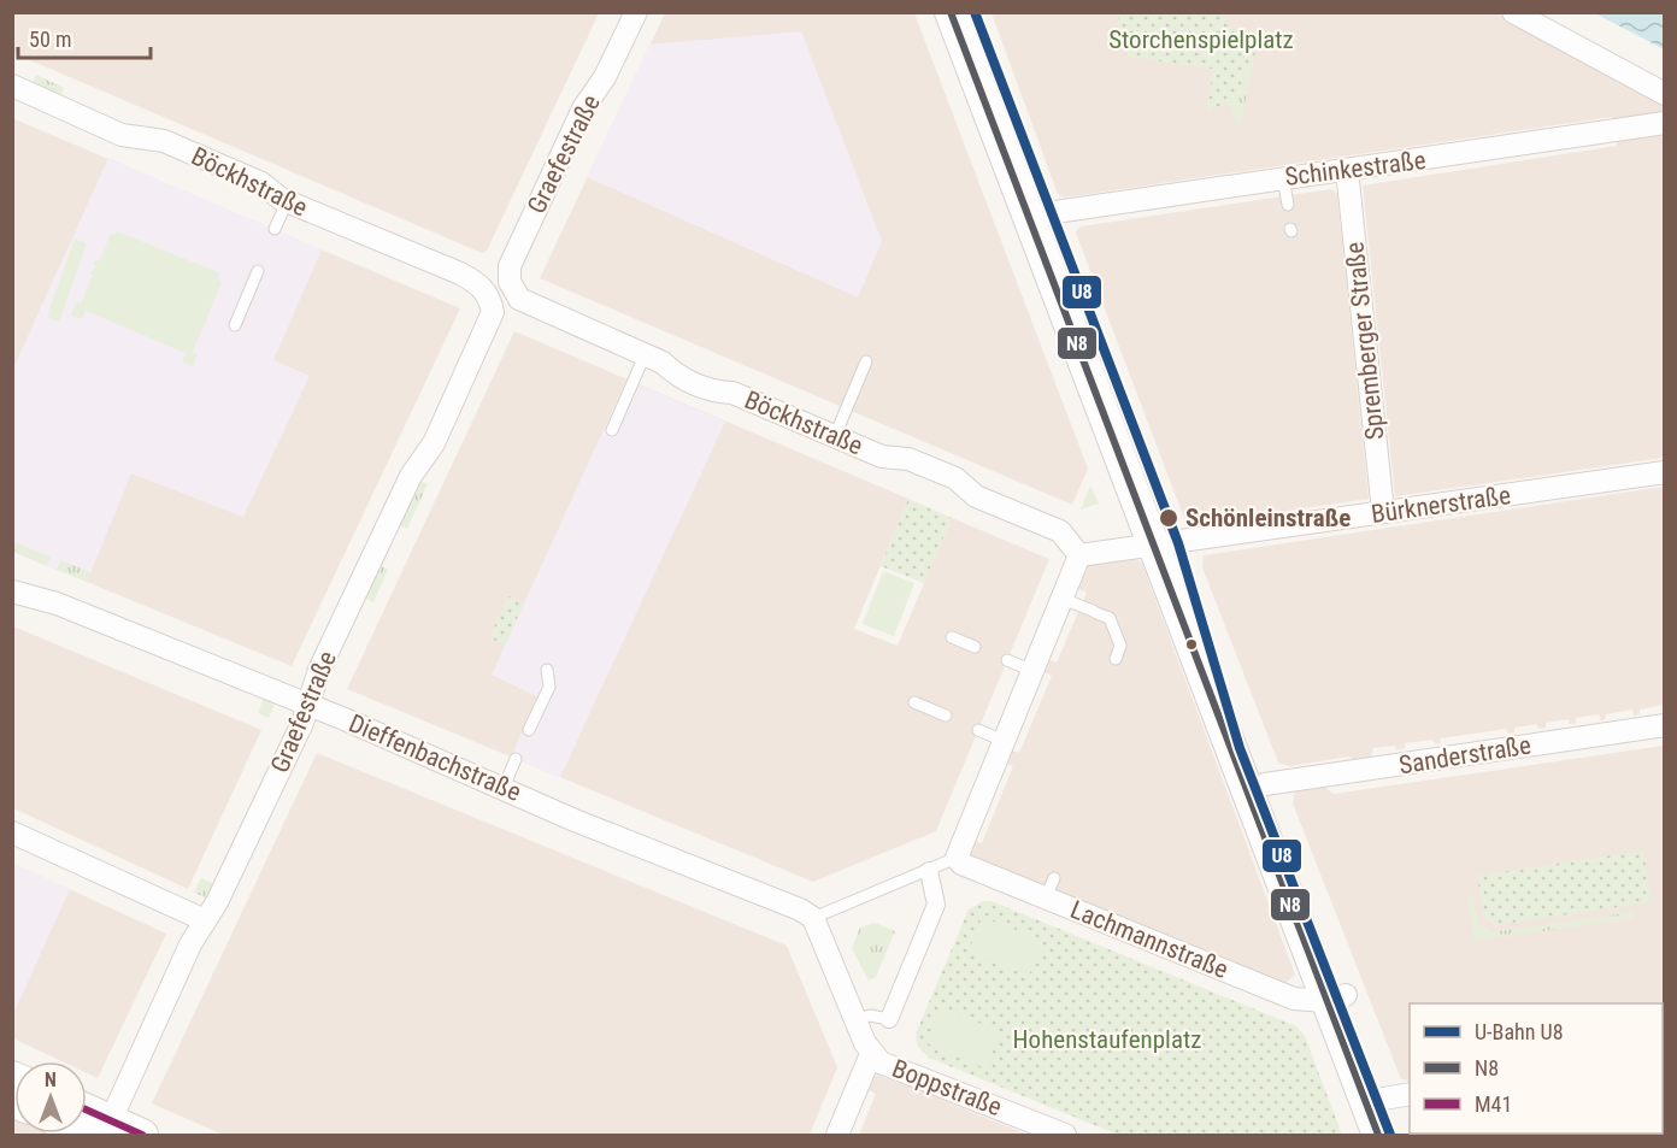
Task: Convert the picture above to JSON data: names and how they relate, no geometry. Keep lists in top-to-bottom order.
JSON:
{
  "streets": {
    "street": [
      "Graefestraße",
      "Schinkestraße",
      "Böckhstraße",
      "Spremberger Straße",
      "Bürknerstraße",
      "Sanderstraße",
      "Dieffenbachstraße",
      "Lachmannstraße",
      "Boppstraße"
    ]
  },
  "crossings": [
    ["Graefestraße", "Böckhstraße"],
    ["Graefestraße", "Dieffenbachstraße"],
    ["Schinkestraße", "Spremberger Straße"],
    ["Spremberger Straße", "Bürknerstraße"]
  ],
  "parks": ["Storchenspielplatz", "Hohenstaufenplatz"],
  "places": ["Schönleinstraße"],
  "lines": ["metro line U8", "transit line N8", "transit line M41"],
  "legend": ["U-Bahn U8", "N8", "M41"],
  "scale_bar": "50 m",
  "north": "top"
}
